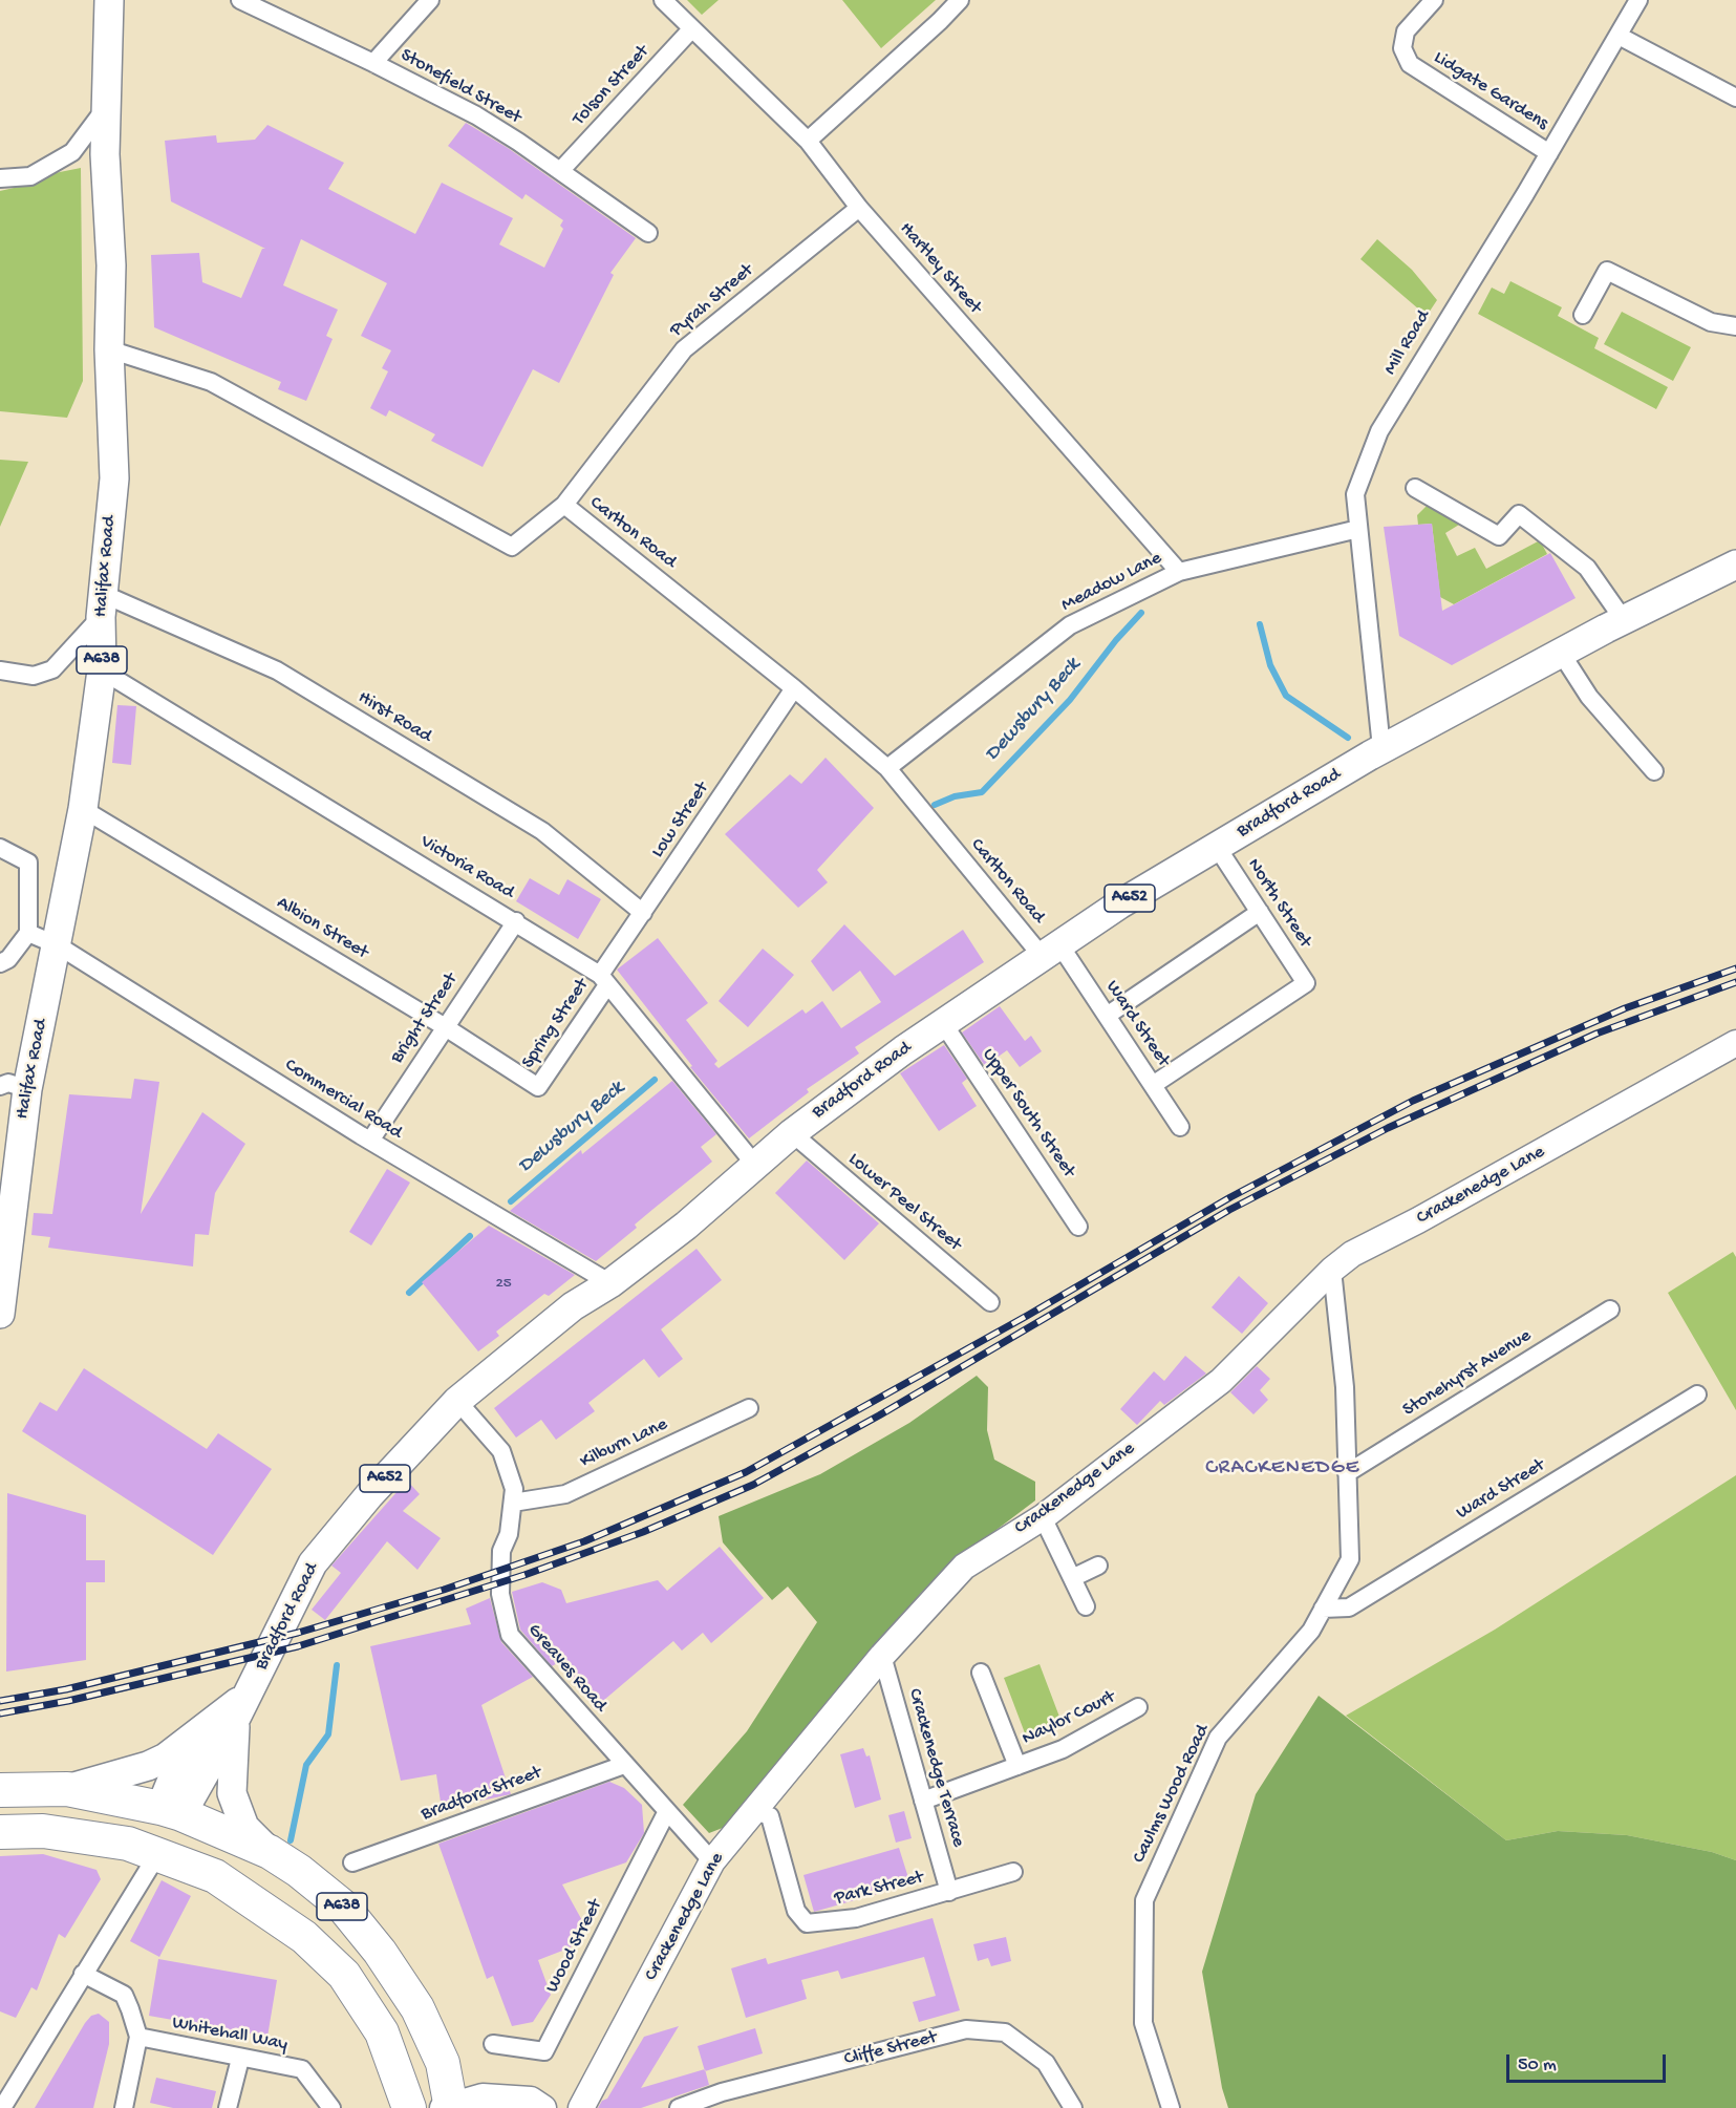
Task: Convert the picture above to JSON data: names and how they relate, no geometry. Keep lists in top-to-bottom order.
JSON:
{
  "streets": {
    "highway": ["A638"],
    "main road": ["Halifax Road", "Bradford Road", "A652"],
    "street": [
      "Tolson Street",
      "Stonefield Street",
      "Lidgate Gardens",
      "Hartley Street",
      "Pyrah Street",
      "Mill Road",
      "Carlton Road",
      "Meadow Lane",
      "Hirst Road",
      "Low Street",
      "Victoria Road",
      "North Street",
      "Albion Street",
      "Bright Street",
      "Spring Street",
      "Ward Street",
      "Commercial Road",
      "Upper South Street",
      "Crackenedge Lane",
      "Lower Peel Street",
      "Stonehyrst Avenue",
      "Kilburn Lane",
      "Greaves Road",
      "Naylor Court",
      "Crackenedge Terrace",
      "Bradford Street",
      "Caulms Wood Road",
      "Park Street",
      "Wood Street",
      "Whitehall Way",
      "Cliffe Street"
    ]
  },
  "crossings": [
    ["Tolson Street", "Stonefield Street"],
    ["Tolson Street", "Hartley Street"],
    ["Lidgate Gardens", "Mill Road"],
    ["Hartley Street", "Pyrah Street"],
    ["Hartley Street", "Meadow Lane"],
    ["Pyrah Street", "Carlton Road"],
    ["Mill Road", "Meadow Lane"],
    ["Mill Road", "Bradford Road"],
    ["Carlton Road", "Halifax Road"],
    ["Carlton Road", "Meadow Lane"],
    ["Carlton Road", "Bradford Road"],
    ["Carlton Road", "Low Street"],
    ["Carlton Road", "Ward Street"],
    ["Halifax Road", "Hirst Road"],
    ["Halifax Road", "Victoria Road"],
    ["Halifax Road", "Albion Street"],
    ["Halifax Road", "Commercial Road"],
    ["A638", "Bradford Road"],
    ["Hirst Road", "Low Street"],
    ["Bradford Road", "Victoria Road"],
    ["Bradford Road", "North Street"],
    ["Bradford Road", "Ward Street"],
    ["Bradford Road", "Commercial Road"],
    ["Bradford Road", "Upper South Street"],
    ["Bradford Road", "Lower Peel Street"],
    ["Bradford Road", "Greaves Road"],
    ["Low Street", "Victoria Road"],
    ["Low Street", "Spring Street"],
    ["Victoria Road", "Bright Street"],
    ["Victoria Road", "Spring Street"],
    ["North Street", "Ward Street"],
    ["Albion Street", "Bright Street"],
    ["Albion Street", "Spring Street"],
    ["Bright Street", "Commercial Road"],
    ["Ward Street", "Caulms Wood Road"],
    ["Crackenedge Lane", "Greaves Road"],
    ["Crackenedge Lane", "Crackenedge Terrace"],
    ["Crackenedge Lane", "Caulms Wood Road"],
    ["Crackenedge Lane", "Park Street"],
    ["Stonehyrst Avenue", "Caulms Wood Road"],
    ["Kilburn Lane", "Greaves Road"],
    ["Greaves Road", "Bradford Street"],
    ["Greaves Road", "Wood Street"],
    ["Naylor Court", "Crackenedge Terrace"],
    ["Crackenedge Terrace", "Park Street"]
  ],
  "districts": ["CRACKENEDGE"],
  "water": ["Dewsbury Beck"],
  "house_numbers": ["25"],
  "scale_bar": "50 m"
}
